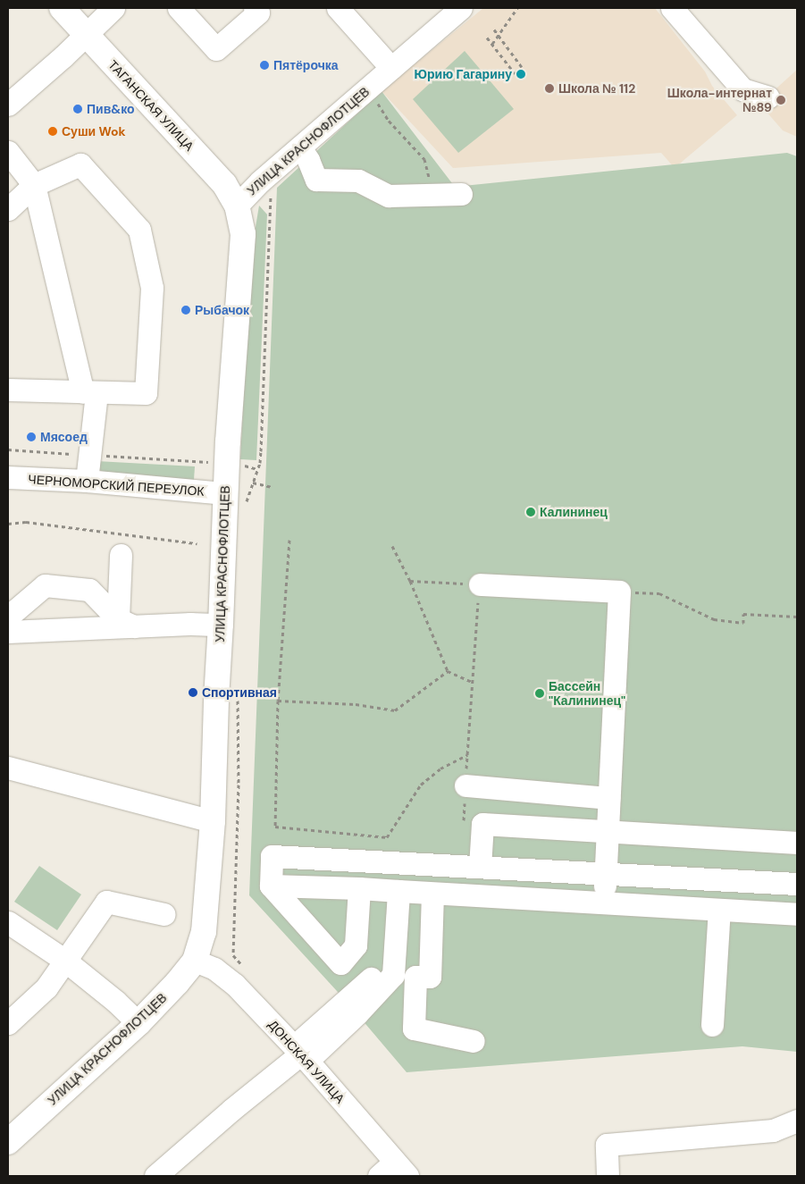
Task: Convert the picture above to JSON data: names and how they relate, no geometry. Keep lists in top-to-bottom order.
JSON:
{
  "streets": {
    "main road": ["ТАГАНСКАЯ УЛИЦА", "УЛИЦА КРАСНОФЛОТЦЕВ"],
    "street": ["ЧЕРНОМОРСКИЙ ПЕРЕУЛОК", "ДОНСКАЯ УЛИЦА"]
  },
  "crossings": [
    ["ТАГАНСКАЯ УЛИЦА", "УЛИЦА КРАСНОФЛОТЦЕВ"],
    ["УЛИЦА КРАСНОФЛОТЦЕВ", "ЧЕРНОМОРСКИЙ ПЕРЕУЛОК"],
    ["УЛИЦА КРАСНОФЛОТЦЕВ", "ДОНСКАЯ УЛИЦА"]
  ],
  "places": [
    "Пятёрочка",
    "Юрию Гагарину",
    "Школа № 112",
    "Школа-интернат №89",
    "Пив&ко",
    "Суши Wok",
    "Рыбачок",
    "Мясоед",
    "Калининец",
    "Спортивная",
    "Бассейн \"Калининец\""
  ]
}
